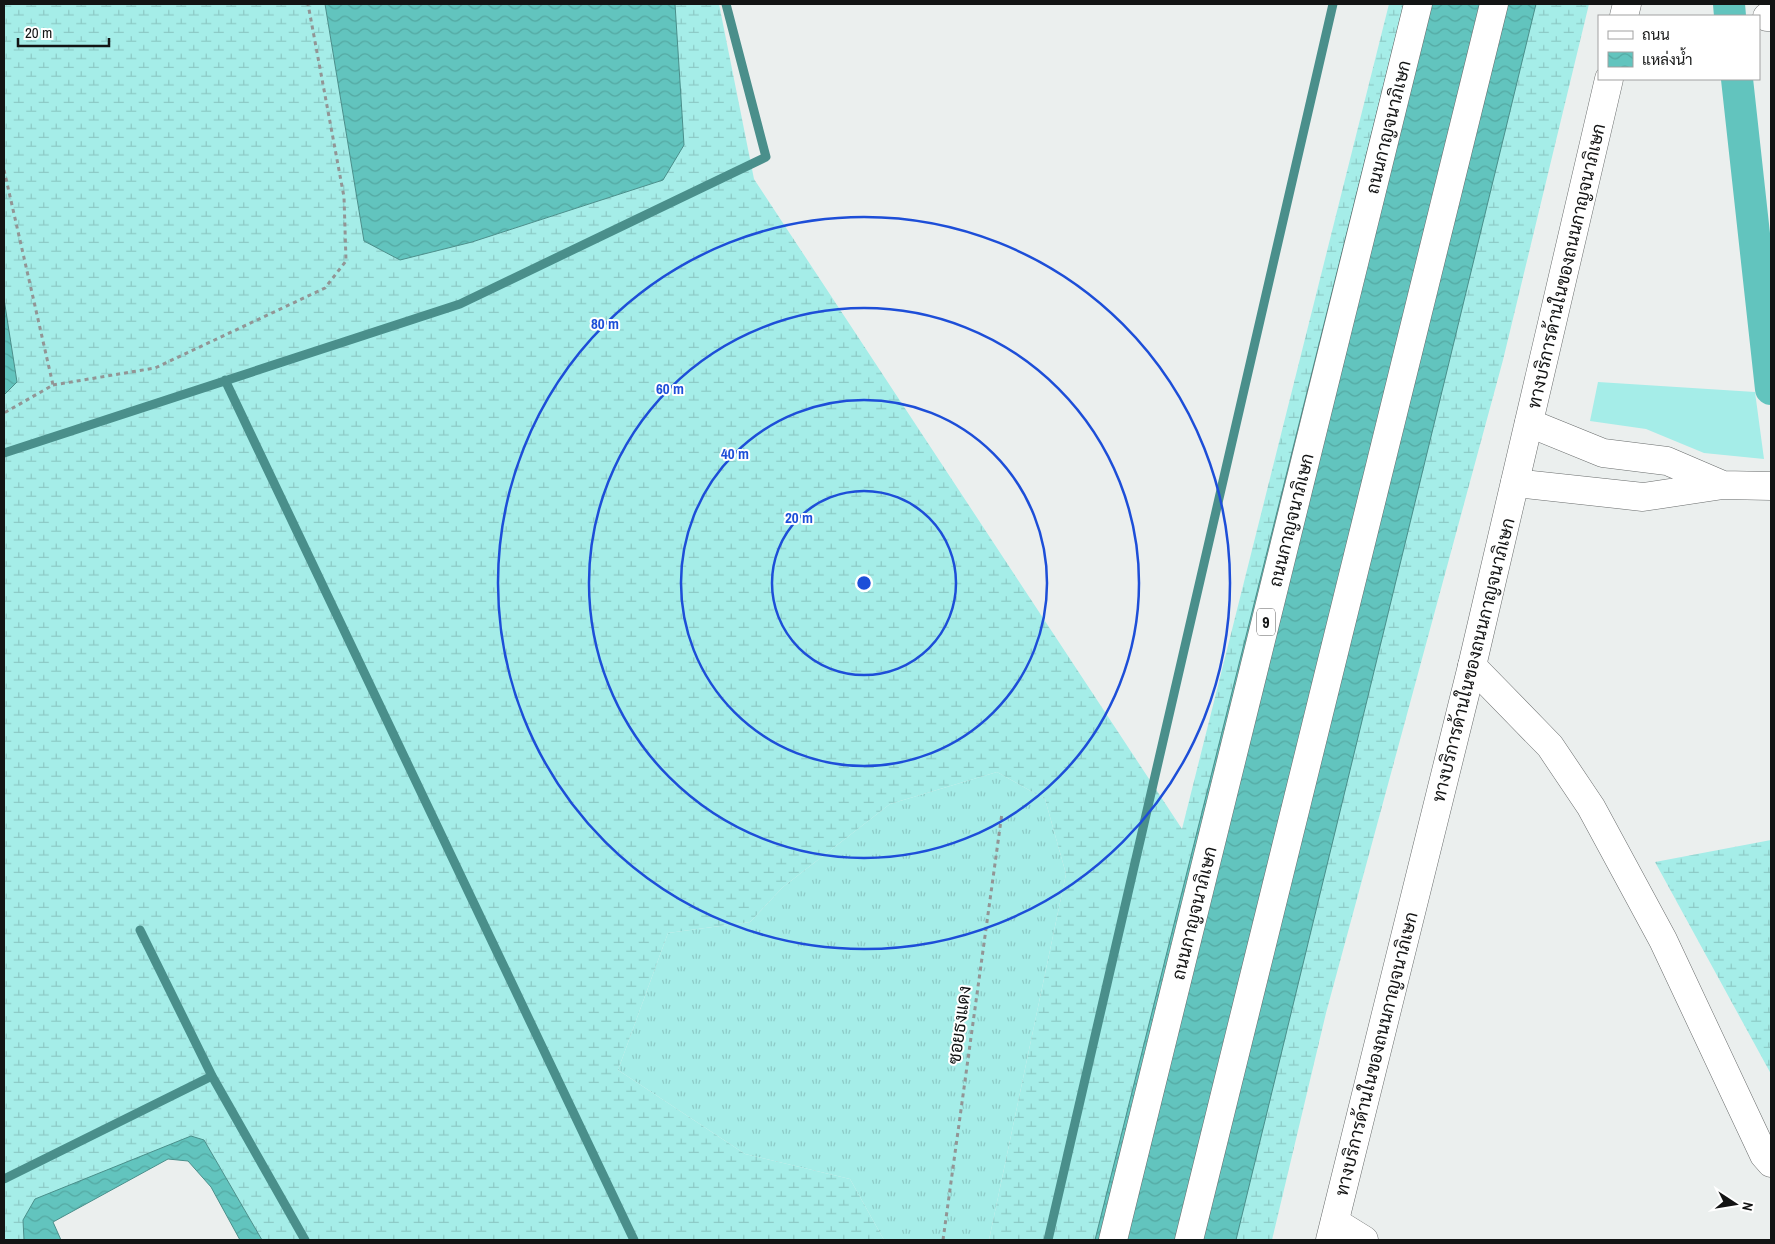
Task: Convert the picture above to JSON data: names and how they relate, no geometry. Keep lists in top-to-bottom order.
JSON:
{
  "streets": {
    "main road": ["ถนนกาญจนาภิเษก", "ทางบริการด้านในของถนนกาญจนาภิเษก", "9"],
    "path": ["ซอยธงแดง"]
  },
  "legend": ["ถนน", "แหล่งน้ำ"],
  "scale_bar": "20 m",
  "north": "right",
  "rings": [
    "80 m",
    "60 m",
    "40 m",
    "20 m"
  ]
}
